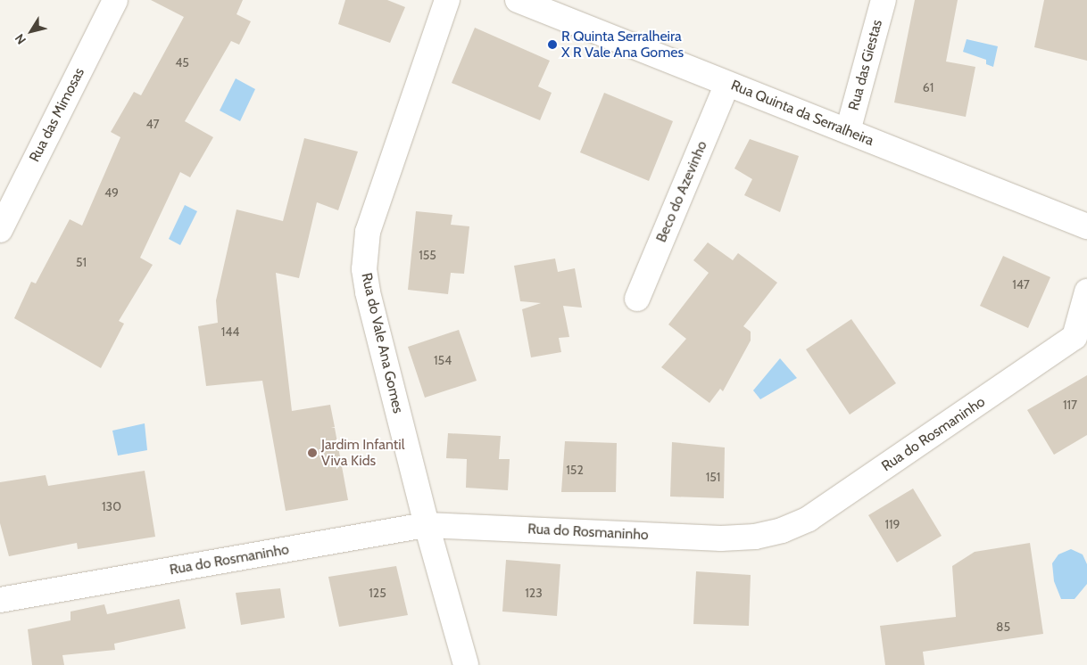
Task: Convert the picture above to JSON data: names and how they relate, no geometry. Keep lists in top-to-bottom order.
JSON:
{
  "streets": {
    "street": [
      "Rua das Giestas",
      "Rua Quinta da Serralheira",
      "Rua das Mimosas",
      "Beco do Azevinho",
      "Rua do Vale Ana Gomes",
      "Rua do Rosmaninho"
    ]
  },
  "crossings": [
    ["Rua das Giestas", "Rua Quinta da Serralheira"],
    ["Rua Quinta da Serralheira", "Beco do Azevinho"],
    ["Rua do Vale Ana Gomes", "Rua do Rosmaninho"]
  ],
  "places": ["R Quinta Serralheira X R Vale Ana Gomes", "Jardim Infantil Viva Kids"],
  "house_numbers": [
    "45",
    "61",
    "47",
    "49",
    "155",
    "51",
    "147",
    "144",
    "154",
    "117",
    "152",
    "151",
    "130",
    "119",
    "125",
    "123",
    "85"
  ],
  "north": "bottom left"
}
